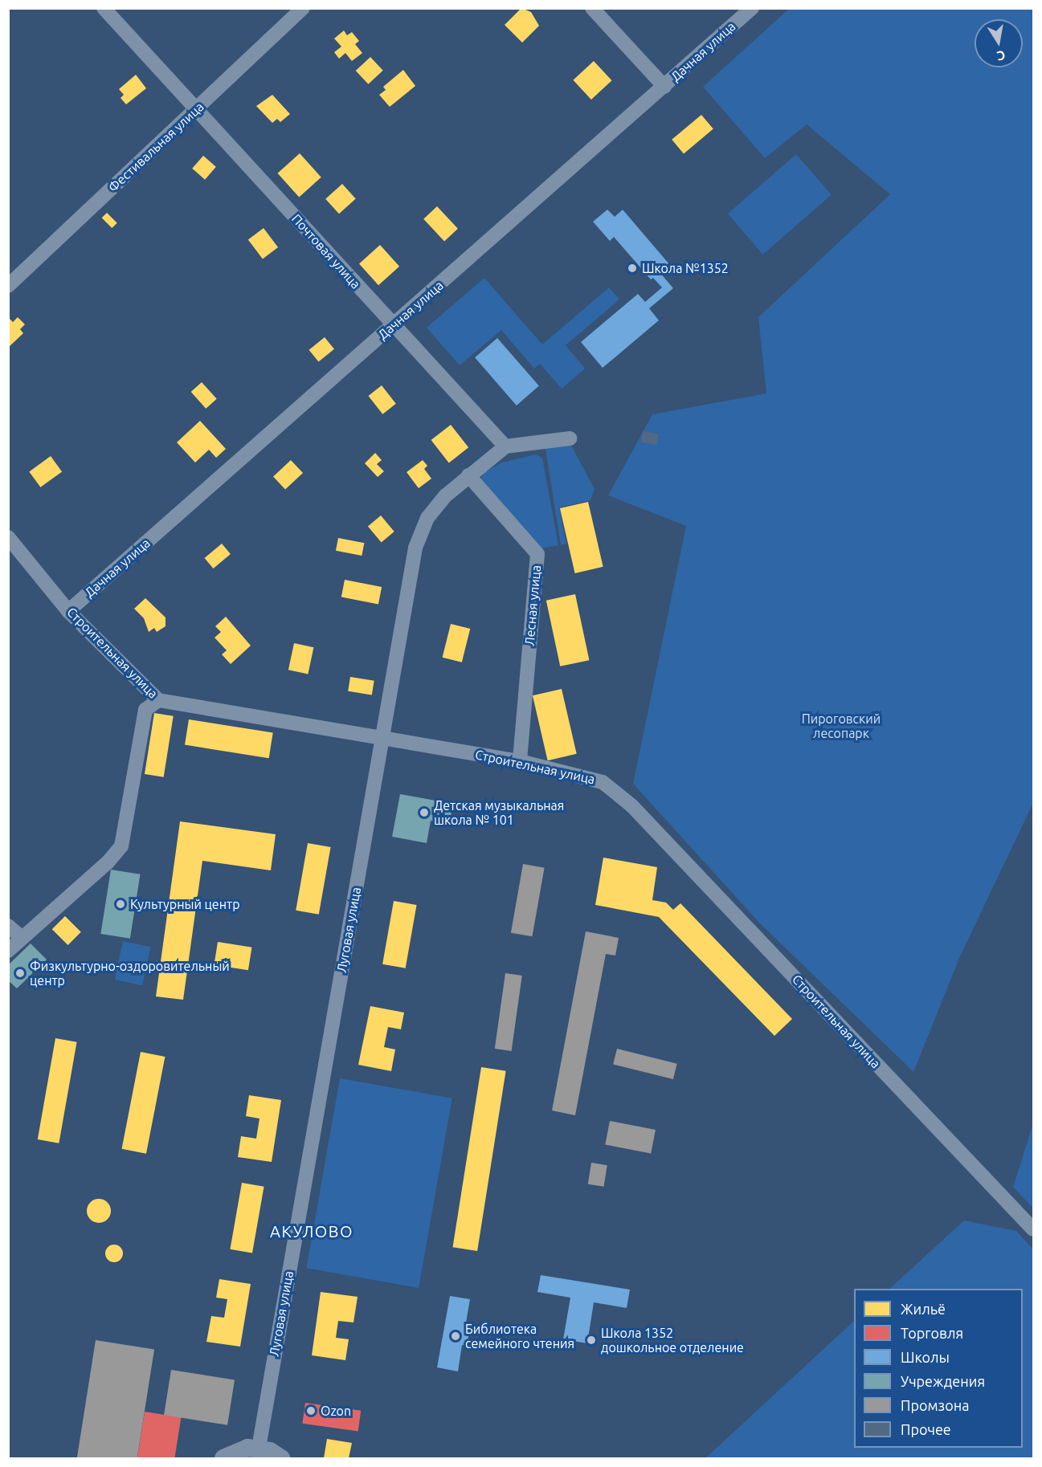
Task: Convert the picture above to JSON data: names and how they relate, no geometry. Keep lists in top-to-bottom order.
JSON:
{
  "streets": {
    "street": [
      "Дачная улица",
      "Фестивальная улица",
      "Почтовая улица",
      "Лесная улица",
      "Строительная улица",
      "Луговая улица"
    ]
  },
  "crossings": [
    ["Дачная улица", "Почтовая улица"],
    ["Дачная улица", "Строительная улица"],
    ["Фестивальная улица", "Почтовая улица"],
    ["Почтовая улица", "Луговая улица"],
    ["Лесная улица", "Строительная улица"],
    ["Лесная улица", "Луговая улица"],
    ["Строительная улица", "Луговая улица"]
  ],
  "districts": ["АКУЛОВО"],
  "parks": ["Пироговский лесопарк"],
  "places": [
    "Школа №1352",
    "Детская музыкальная школа № 101",
    "Культурный центр",
    "Физкультурно-оздоровительный центр",
    "Библиотека семейного чтения",
    "Школа 1352 дошкольное отделение",
    "Ozon"
  ],
  "legend": [
    "Жильё",
    "Торговля",
    "Школы",
    "Учреждения",
    "Промзона",
    "Прочее"
  ],
  "north": "bottom"
}
